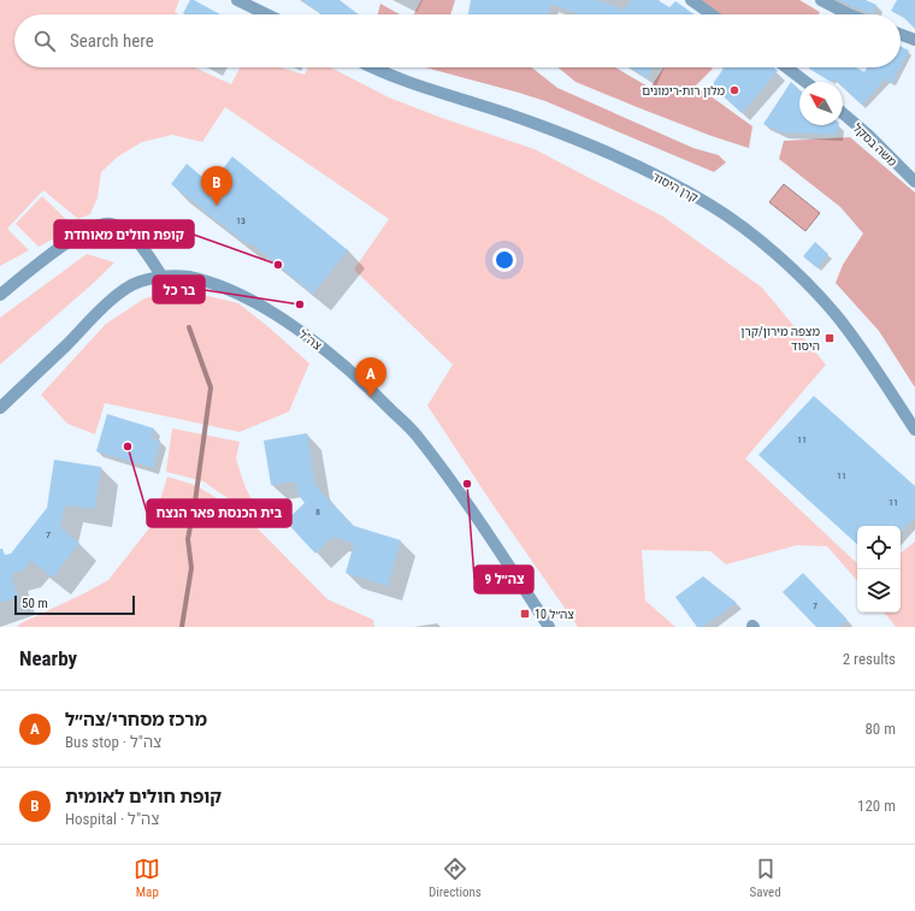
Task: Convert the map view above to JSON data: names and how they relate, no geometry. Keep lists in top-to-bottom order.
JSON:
{
  "streets": {
    "street": ["משה בסקל", "קרן היסוד", "צה\"ל"]
  },
  "places": {
    "other": [
      "מלון רות-רימונים",
      "קופת חולים מאוחדת",
      "בר כל",
      "בית הכנסת פאר הנצח",
      "צה״ל 9"
    ],
    "transit": ["מצפה מירון/קרן היסוד", "צה״ל 10"]
  },
  "house_numbers": [
    "13",
    "11",
    "11",
    "11",
    "8",
    "7",
    "7"
  ],
  "scale_bar": "50 m",
  "north": "top left",
  "page": {
    "search": "Search here",
    "pins": ["B", "A"],
    "scale": "50 m",
    "heading": ["Nearby", "2 results"],
    "list": [
      {
        "mark": "A",
        "name": "מרכז מסחרי/צה״ל",
        "note": "Bus stop · צה\"ל",
        "value": "80 m"
      },
      {
        "mark": "B",
        "name": "קופת חולים לאומית",
        "note": "Hospital · צה\"ל",
        "value": "120 m"
      }
    ],
    "nav": ["Map", "Directions", "Saved"]
  }
}
